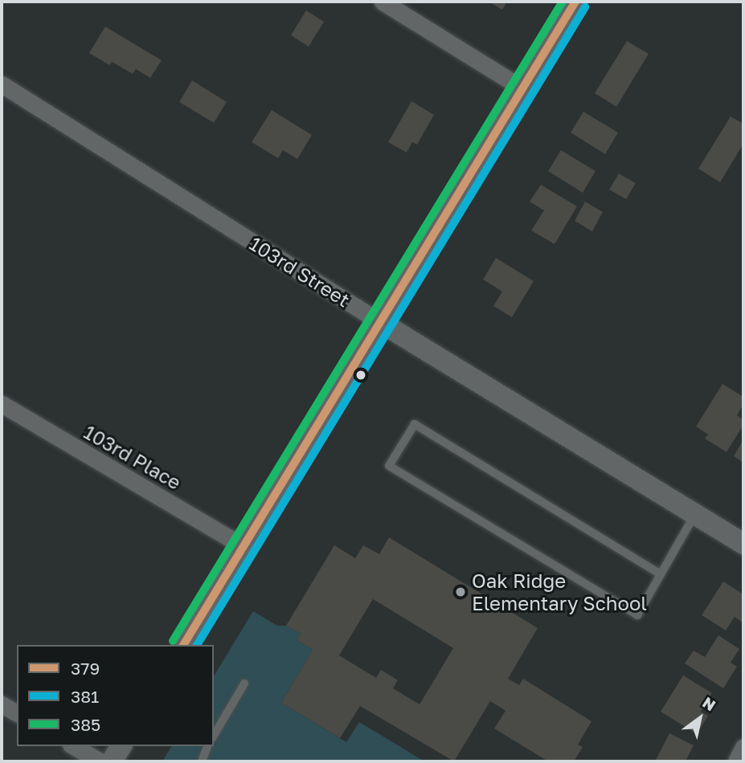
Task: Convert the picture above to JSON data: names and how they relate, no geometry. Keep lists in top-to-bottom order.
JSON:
{
  "streets": {
    "street": ["103rd Street", "103rd Place"]
  },
  "places": ["Oak Ridge Elementary School"],
  "lines": ["transit line 379", "transit line 385", "transit line 381"],
  "legend": ["379", "381", "385"],
  "north": "top right"
}
